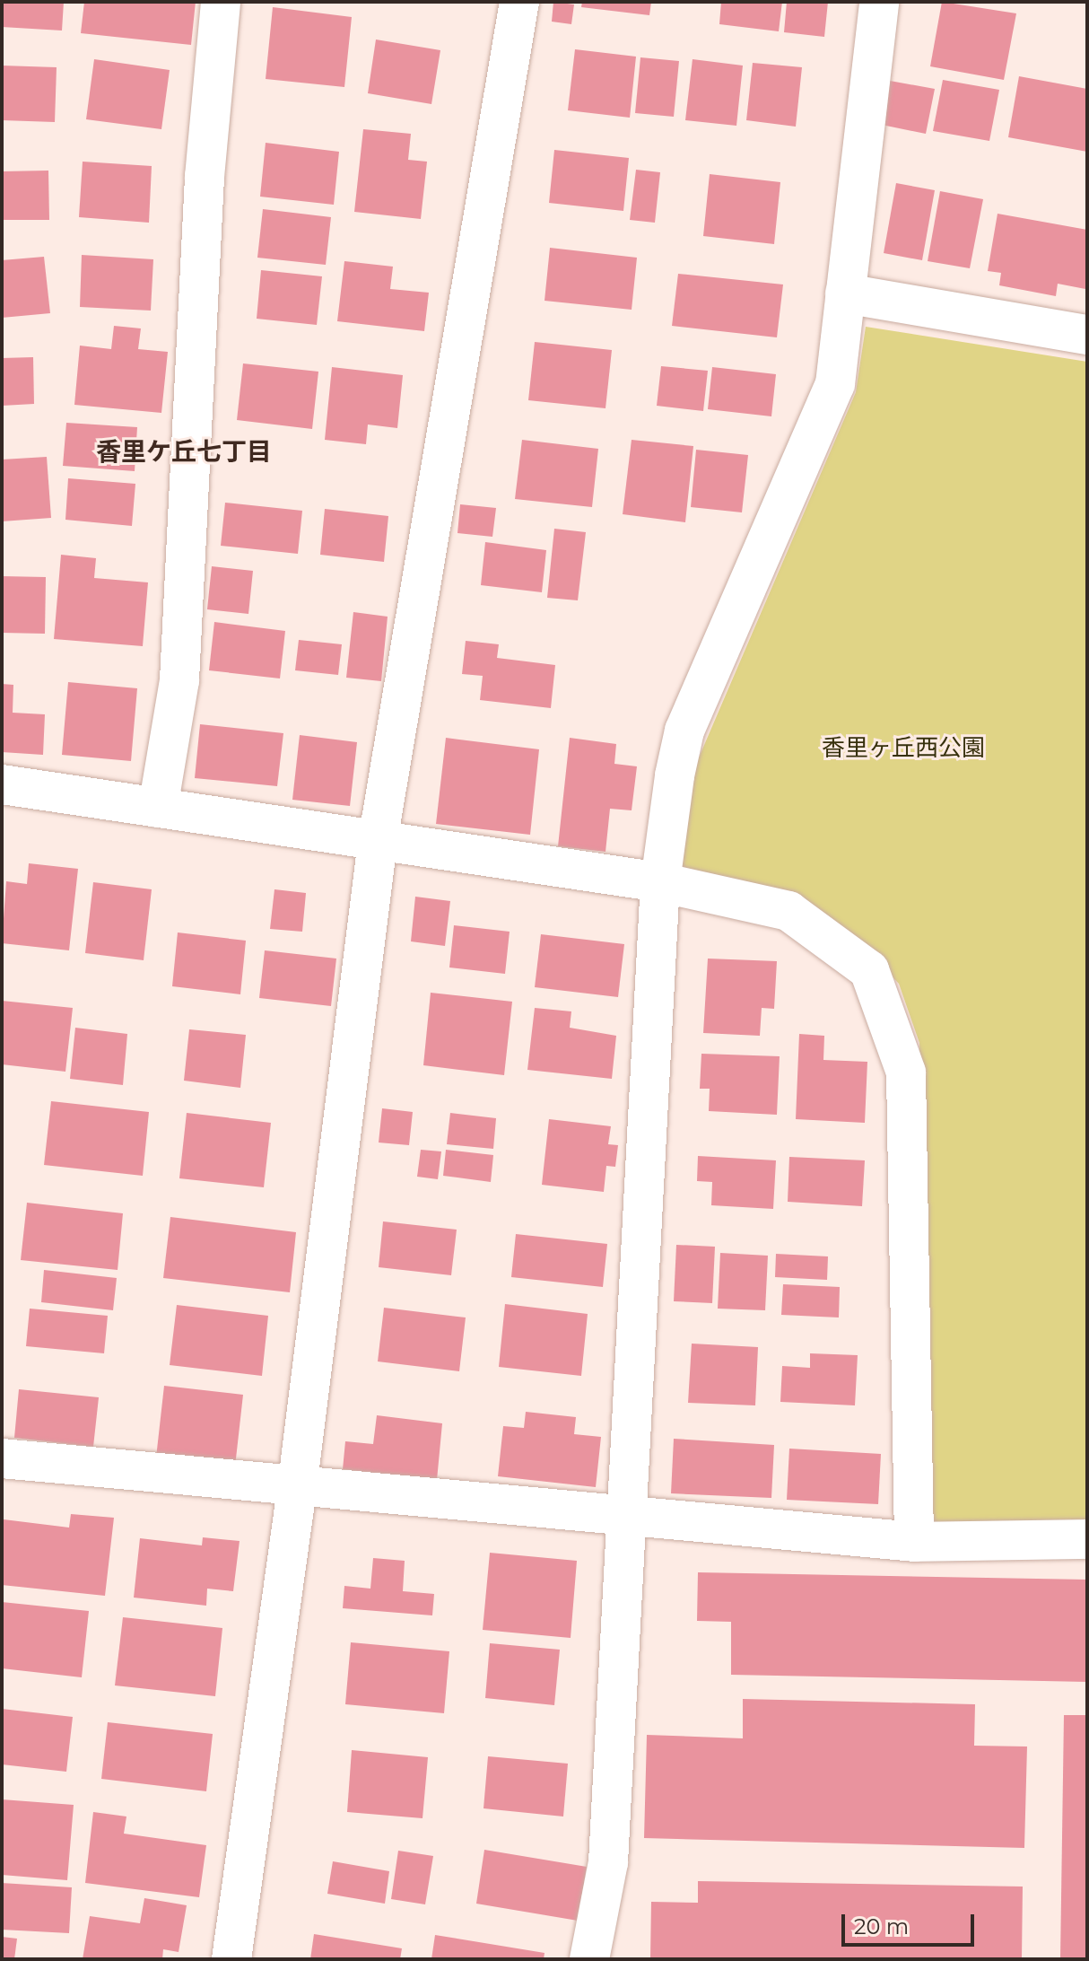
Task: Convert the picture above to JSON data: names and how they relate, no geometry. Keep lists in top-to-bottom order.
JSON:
{
  "districts": ["香里ケ丘七丁目"],
  "parks": ["香里ヶ丘西公園"],
  "scale_bar": "20 m"
}
